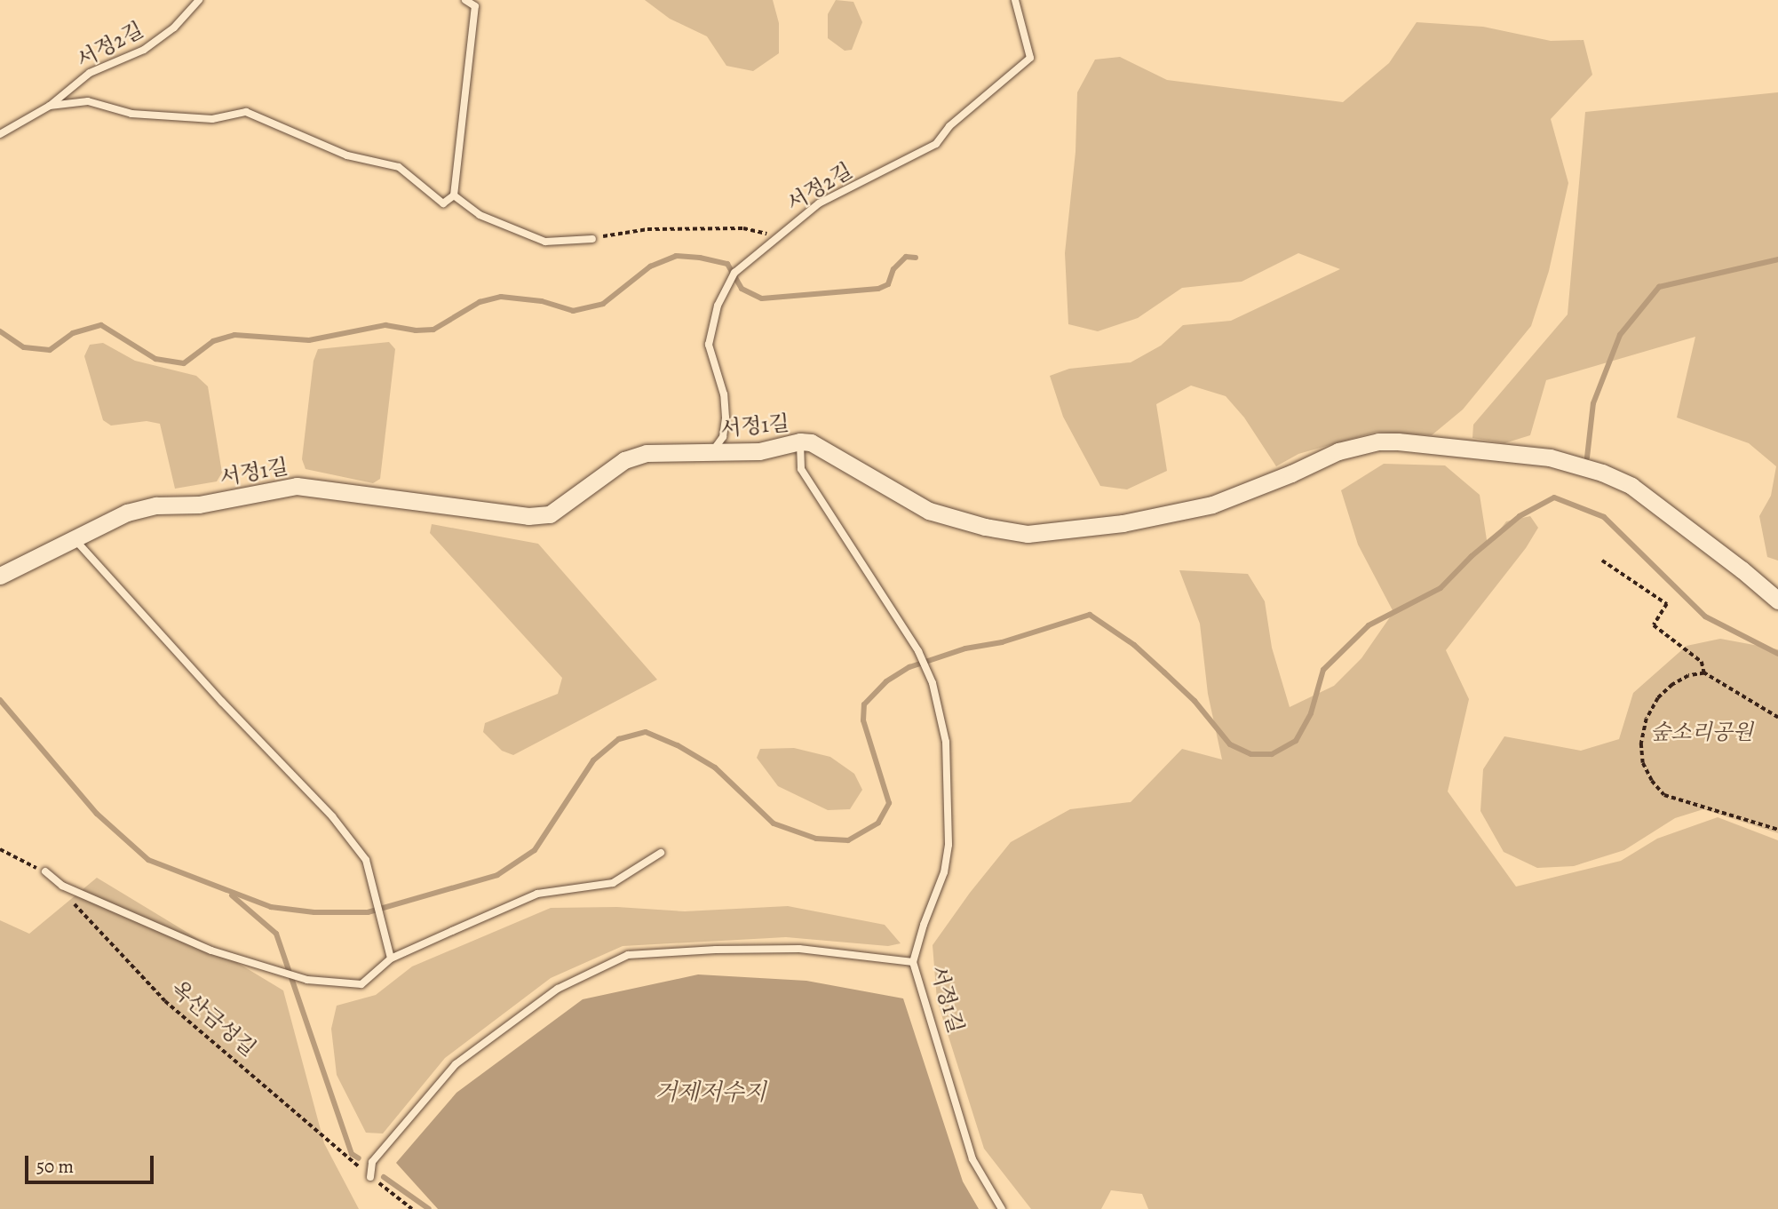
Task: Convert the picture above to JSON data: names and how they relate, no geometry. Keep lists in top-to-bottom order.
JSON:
{
  "streets": {
    "street": ["서정1길"],
    "lane": ["서정2길"],
    "path": ["옥산금성길"]
  },
  "crossings": [
    ["서정2길", "서정1길"]
  ],
  "water": ["거제저수지"],
  "parks": ["숲소리공원"],
  "scale_bar": "50 m"
}
